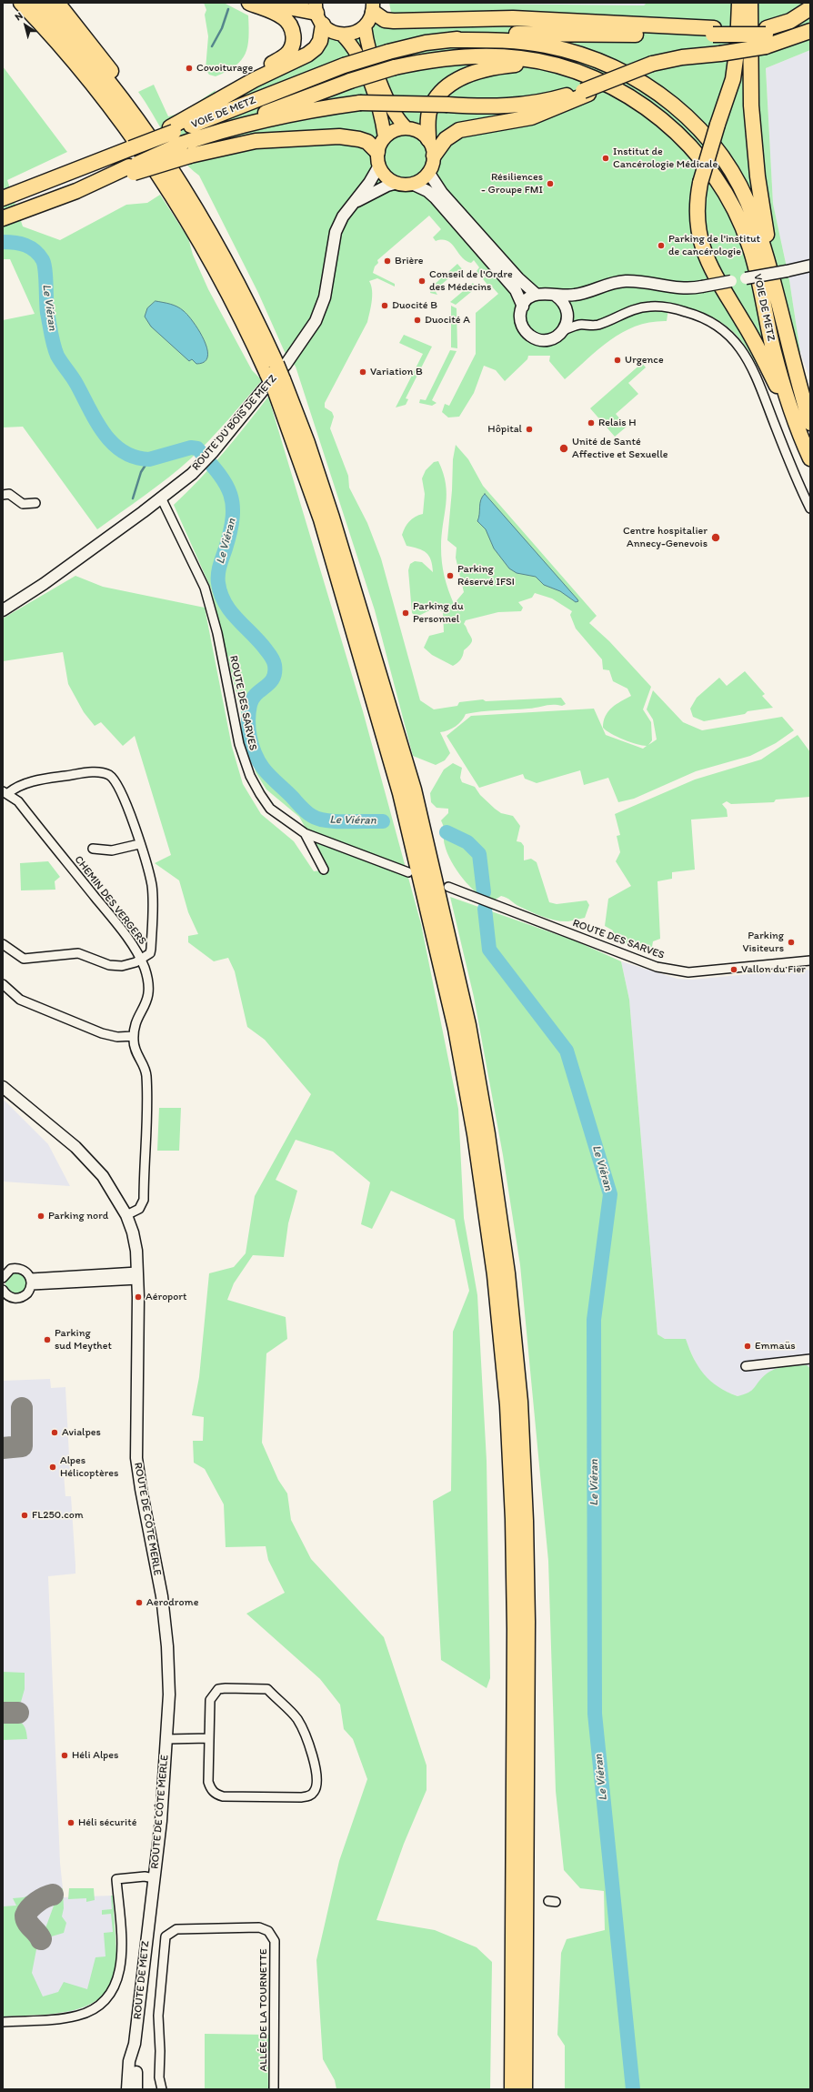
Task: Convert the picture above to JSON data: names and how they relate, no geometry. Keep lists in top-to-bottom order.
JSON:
{
  "streets": {
    "highway": ["VOIE DE METZ"],
    "main road": ["ROUTE DU BOIS DE METZ", "ROUTE DE CÔTE MERLE", "ROUTE DE METZ"],
    "street": ["ROUTE DES SARVES", "CHEMIN DES VERGERS", "ALLÉE DE LA TOURNETTE"]
  },
  "crossings": [
    ["ROUTE DU BOIS DE METZ", "ROUTE DES SARVES"],
    ["ROUTE DE CÔTE MERLE", "ROUTE DE METZ"]
  ],
  "water": ["Le Viéran"],
  "places": [
    "Covoiturage",
    "Institut de Cancérologie Médicale",
    "Résiliences - Groupe FMI",
    "Parking de l'institut de cancérologie",
    "Brière",
    "Conseil de l'Ordre des Médecins",
    "Duocité B",
    "Duocité A",
    "Urgence",
    "Variation B",
    "Relais H",
    "Hôpital",
    "Unité de Santé Affective et Sexuelle",
    "Centre hospitalier Annecy-Genevois",
    "Parking Réservé IFSI",
    "Parking du Personnel",
    "Parking Visiteurs",
    "Vallon du Fier",
    "Parking nord",
    "Aéroport",
    "Parking sud Meythet",
    "Emmaüs",
    "Avialpes",
    "Alpes Hélicoptères",
    "FL250.com",
    "Aerodrome",
    "Héli Alpes",
    "Héli sécurité"
  ],
  "north": "top left"
}
